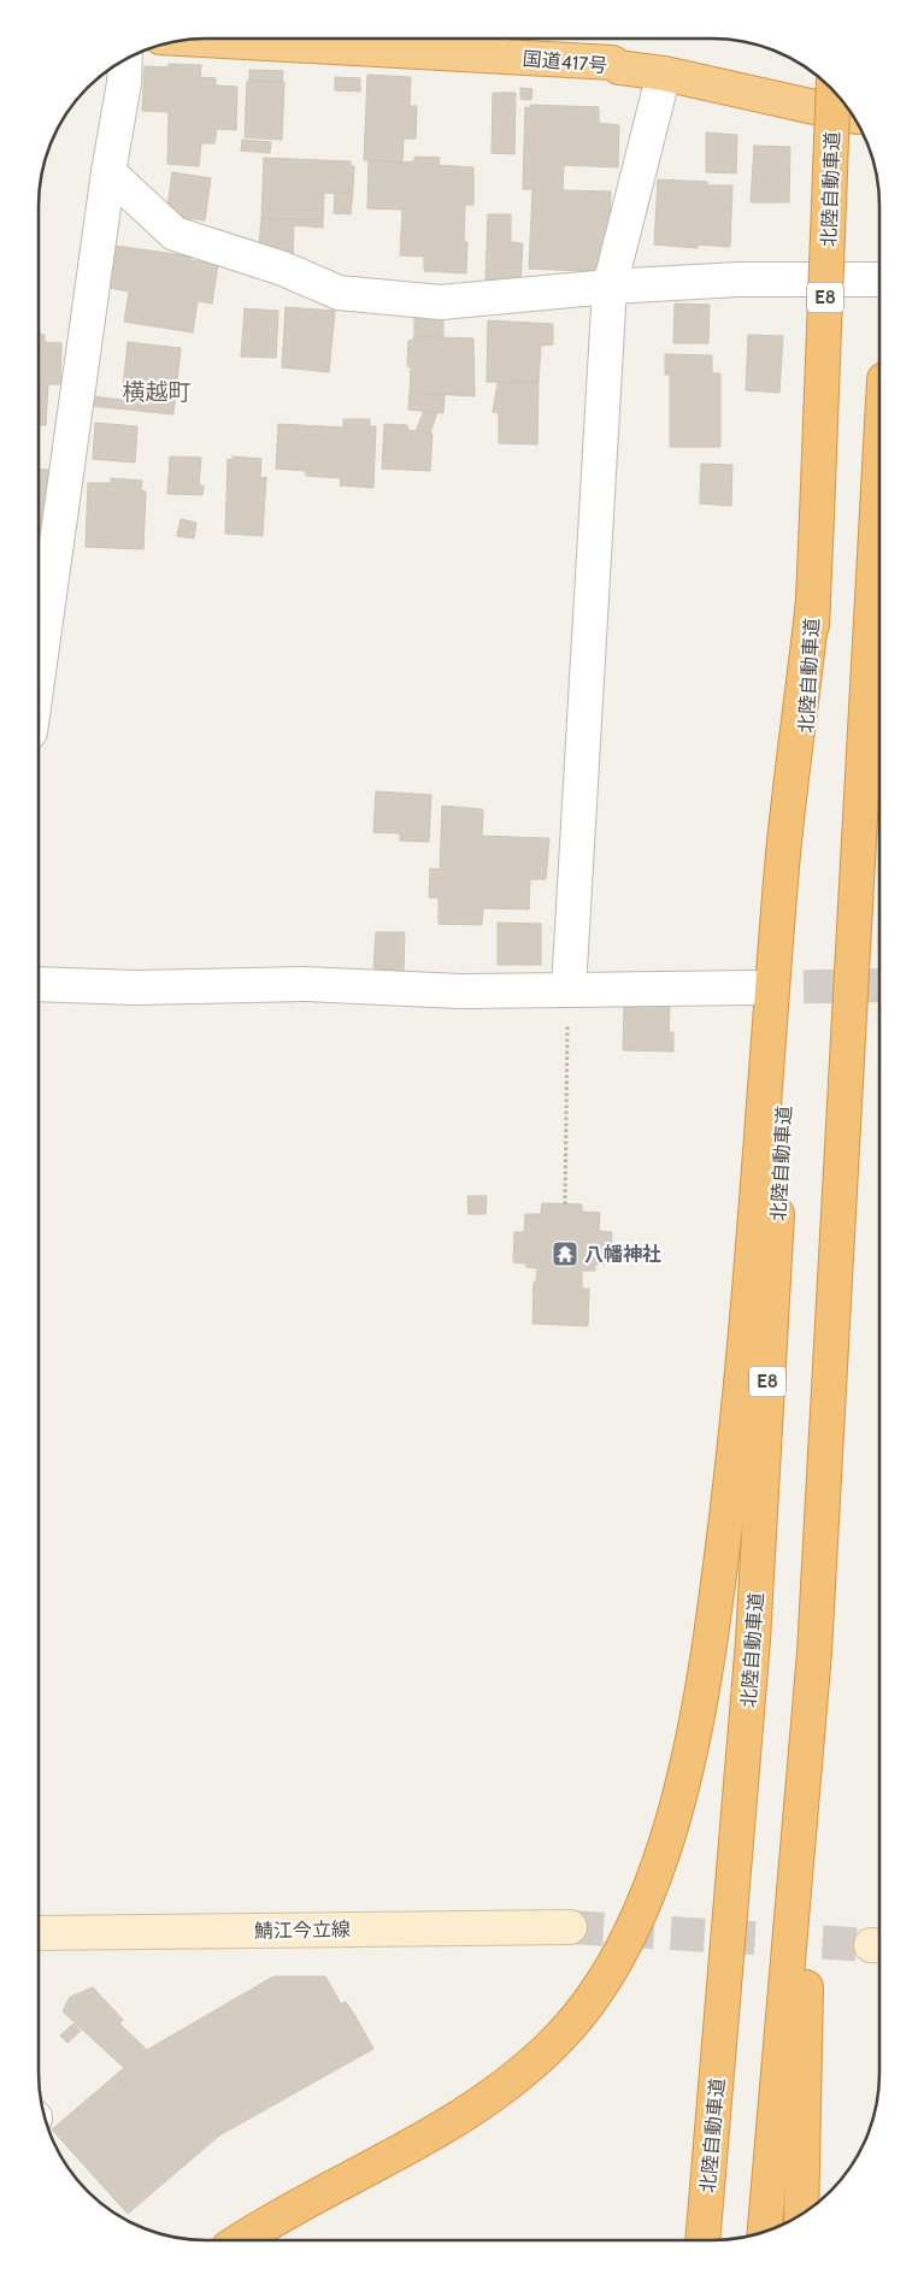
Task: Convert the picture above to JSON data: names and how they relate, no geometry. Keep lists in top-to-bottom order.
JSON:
{
  "streets": {
    "highway": ["国道417号", "北陸自動車道", "E8"],
    "main road": ["鯖江今立線"]
  },
  "districts": ["横越町"],
  "places": {
    "temple": ["八幡神社"]
  }
}
